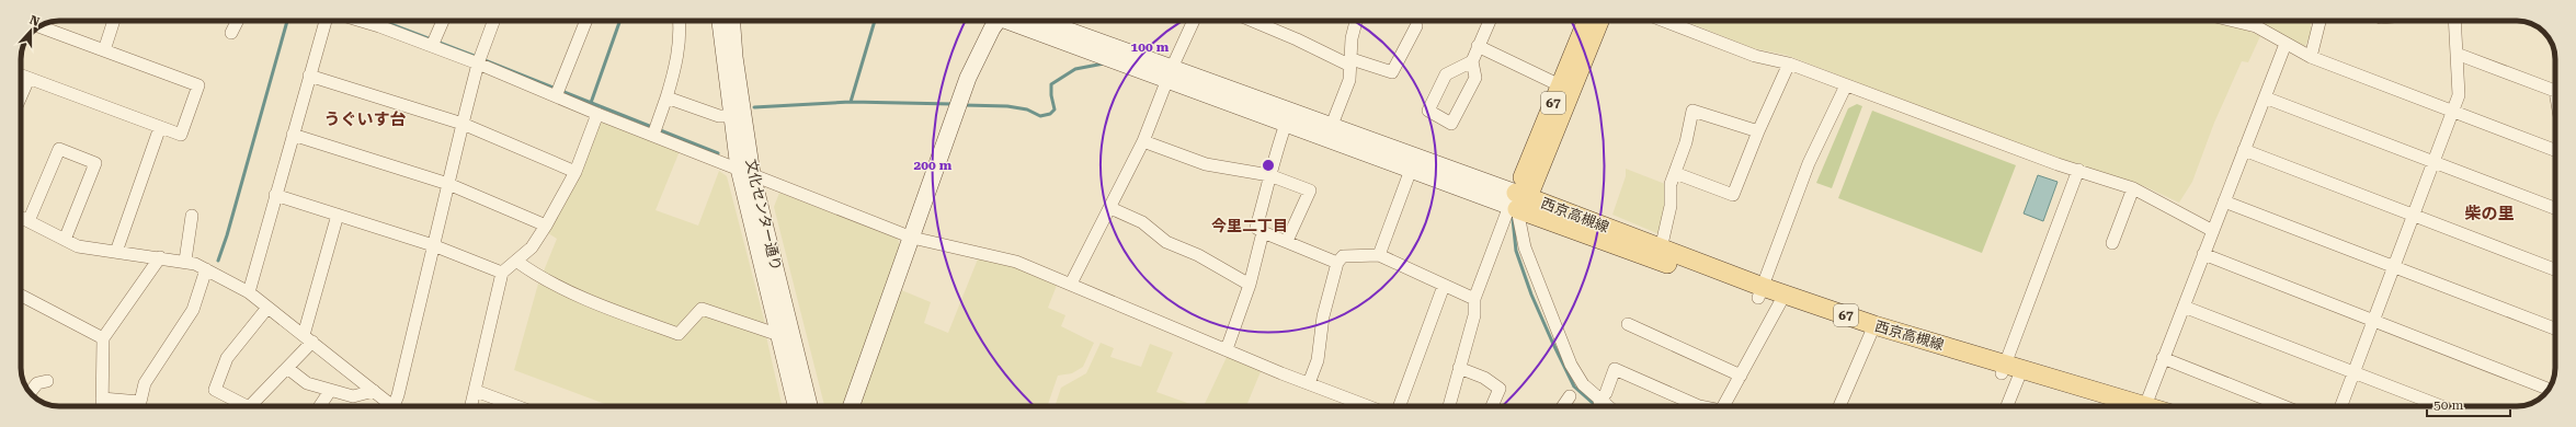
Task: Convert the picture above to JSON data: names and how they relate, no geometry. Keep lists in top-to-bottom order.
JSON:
{
  "streets": {
    "main road": ["67", "西京高槻線"],
    "street": ["文化センター通り"]
  },
  "crossings": [
    ["67", "西京高槻線"]
  ],
  "districts": ["うぐいす台", "柴の里", "今里二丁目"],
  "scale_bar": "50 m",
  "north": "top",
  "rings": ["100 m", "200 m"]
}
